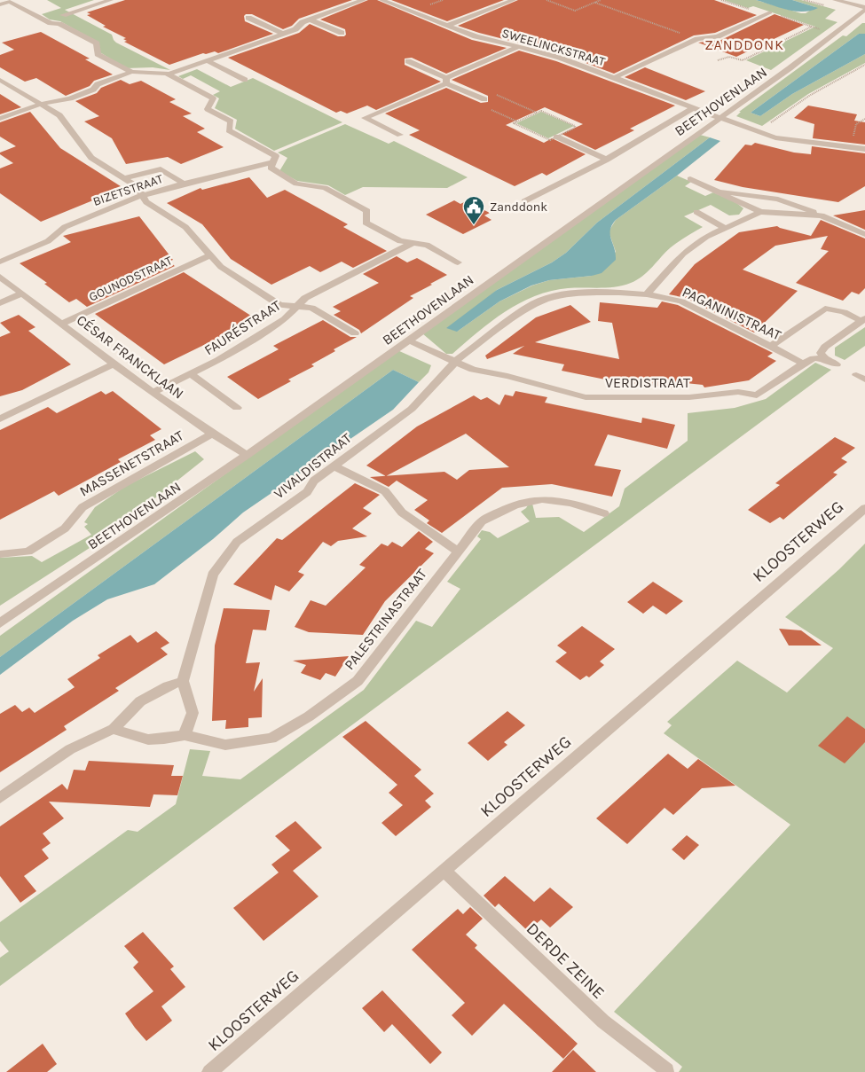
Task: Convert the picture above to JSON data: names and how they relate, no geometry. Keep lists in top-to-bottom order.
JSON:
{
  "streets": {
    "street": [
      "SWEELINCKSTRAAT",
      "BEETHOVENLAAN",
      "BIZETSTRAAT",
      "GOUNODSTRAAT",
      "PAGANINISTRAAT",
      "FAURÉSTRAAT",
      "CÉSAR FRANCKLAAN",
      "VERDISTRAAT",
      "MASSENETSTRAAT",
      "VIVALDISTRAAT",
      "KLOOSTERWEG",
      "PALESTRINASTRAAT",
      "DERDE ZEINE"
    ]
  },
  "crossings": [
    ["SWEELINCKSTRAAT", "BEETHOVENLAAN"],
    ["BEETHOVENLAAN", "CÉSAR FRANCKLAAN"],
    ["BEETHOVENLAAN", "VERDISTRAAT"],
    ["GOUNODSTRAAT", "CÉSAR FRANCKLAAN"],
    ["PAGANINISTRAAT", "VERDISTRAAT"],
    ["PAGANINISTRAAT", "VIVALDISTRAAT"],
    ["FAURÉSTRAAT", "CÉSAR FRANCKLAAN"],
    ["CÉSAR FRANCKLAAN", "MASSENETSTRAAT"],
    ["VERDISTRAAT", "VIVALDISTRAAT"],
    ["KLOOSTERWEG", "DERDE ZEINE"]
  ],
  "districts": ["ZANDDONK"],
  "places": {
    "public building": ["Zanddonk"]
  }
}
